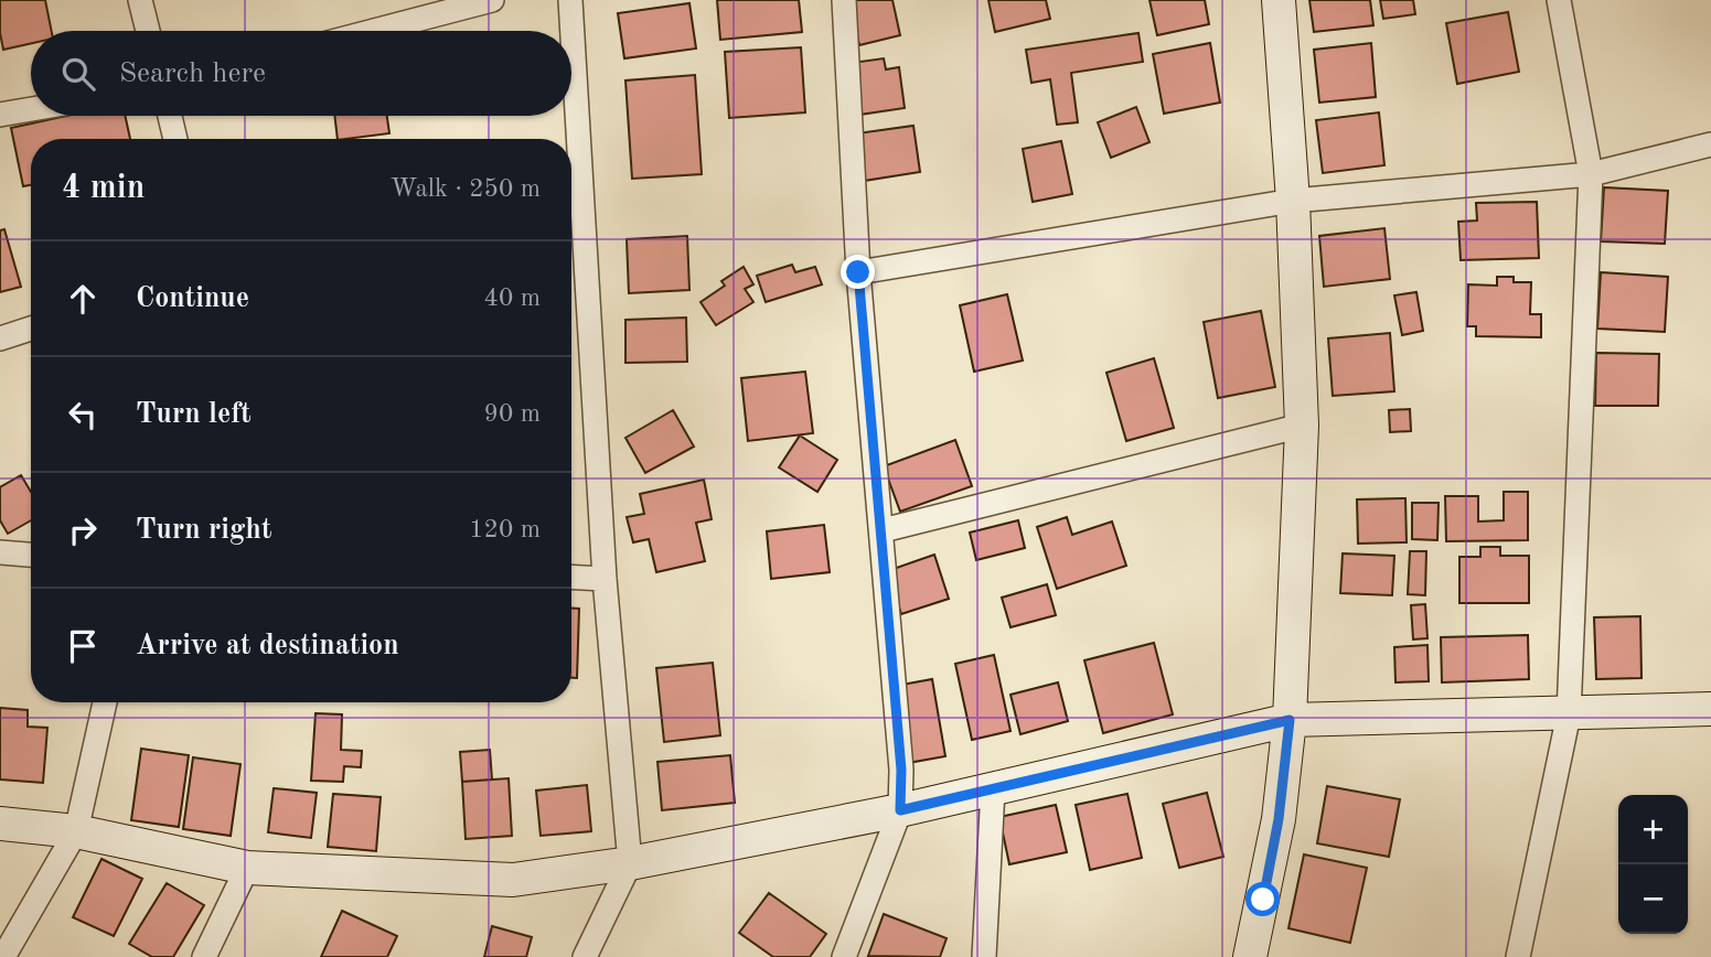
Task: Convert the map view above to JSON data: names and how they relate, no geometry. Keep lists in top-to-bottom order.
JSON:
{
  "page": {
    "search": "Search here",
    "heading": ["4 min", "Walk · 250 m"],
    "list": [
      ["Continue", "40 m"],
      ["Turn left", "90 m"],
      ["Turn right", "120 m"],
      "Arrive at destination"
    ],
    "map_buttons": ["+", "−"]
  }
}
